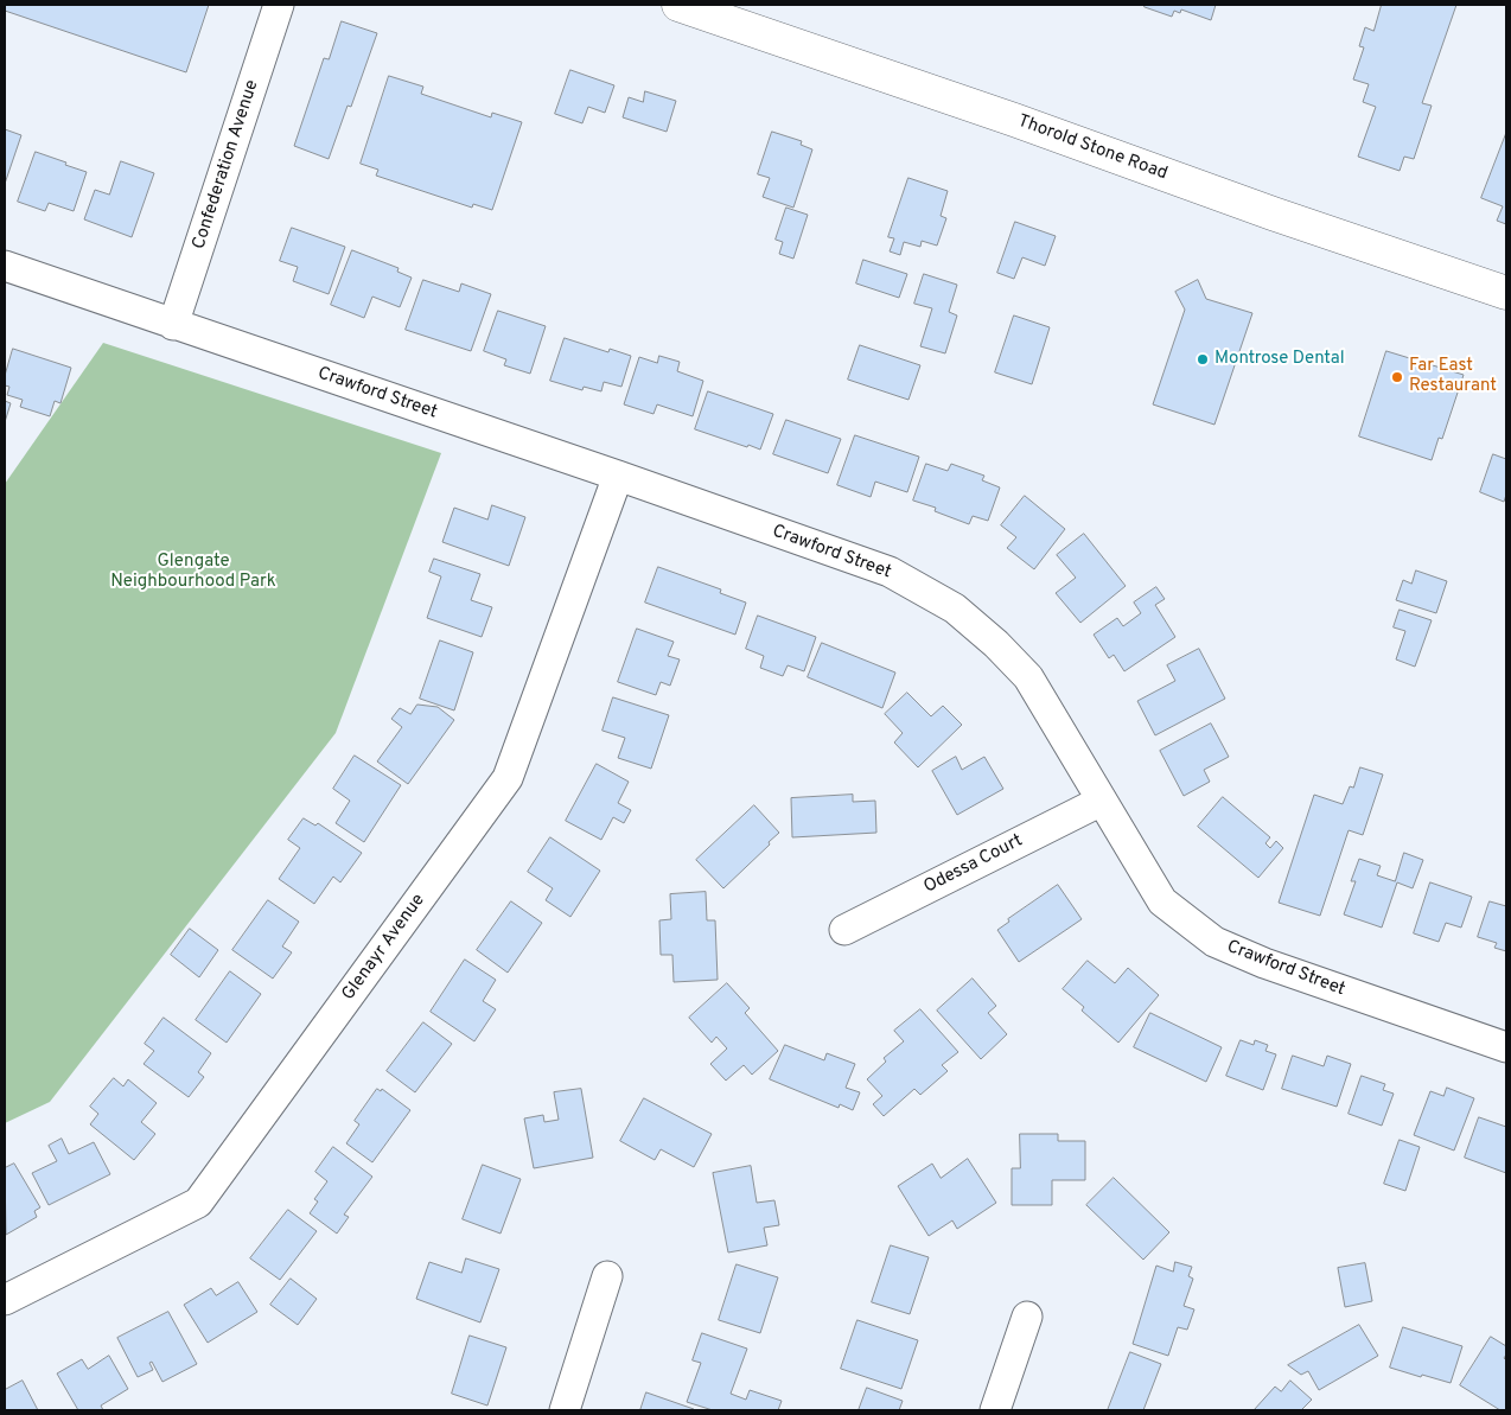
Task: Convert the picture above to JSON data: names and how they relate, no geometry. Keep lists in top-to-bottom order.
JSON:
{
  "streets": {
    "main road": ["Thorold Stone Road"],
    "street": [
      "Confederation Avenue",
      "Crawford Street",
      "Odessa Court",
      "Glenayr Avenue"
    ]
  },
  "crossings": [
    ["Confederation Avenue", "Crawford Street"],
    ["Crawford Street", "Odessa Court"],
    ["Crawford Street", "Glenayr Avenue"]
  ],
  "parks": ["Glengate Neighbourhood Park"],
  "places": ["Montrose Dental", "Far East Restaurant"]
}
